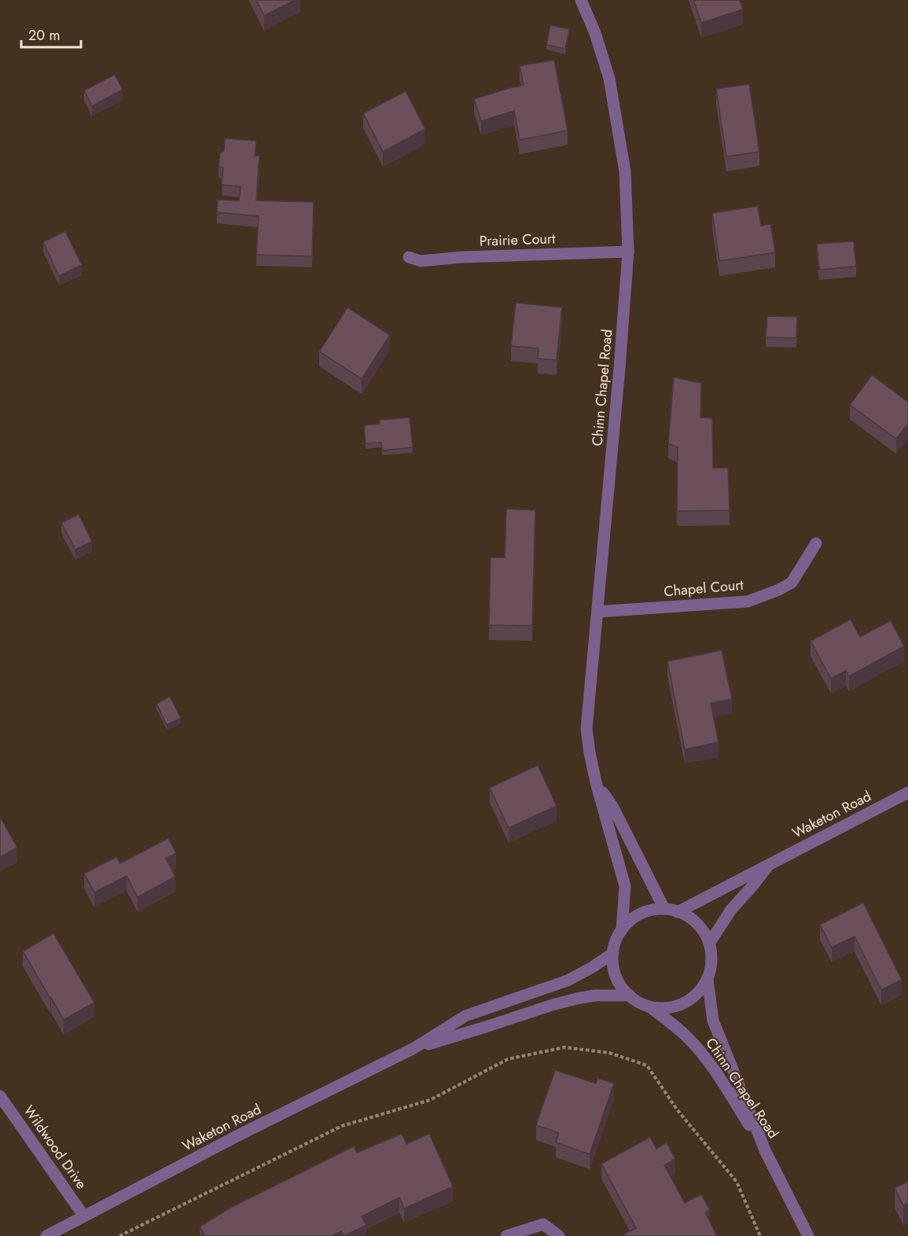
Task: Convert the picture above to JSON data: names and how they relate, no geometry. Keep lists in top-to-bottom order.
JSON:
{
  "streets": {
    "street": [
      "Prairie Court",
      "Chinn Chapel Road",
      "Chapel Court",
      "Waketon Road",
      "Wildwood Drive"
    ]
  },
  "crossings": [
    ["Prairie Court", "Chinn Chapel Road"],
    ["Chinn Chapel Road", "Chapel Court"],
    ["Chinn Chapel Road", "Waketon Road"],
    ["Waketon Road", "Wildwood Drive"]
  ],
  "scale_bar": "20 m"
}
